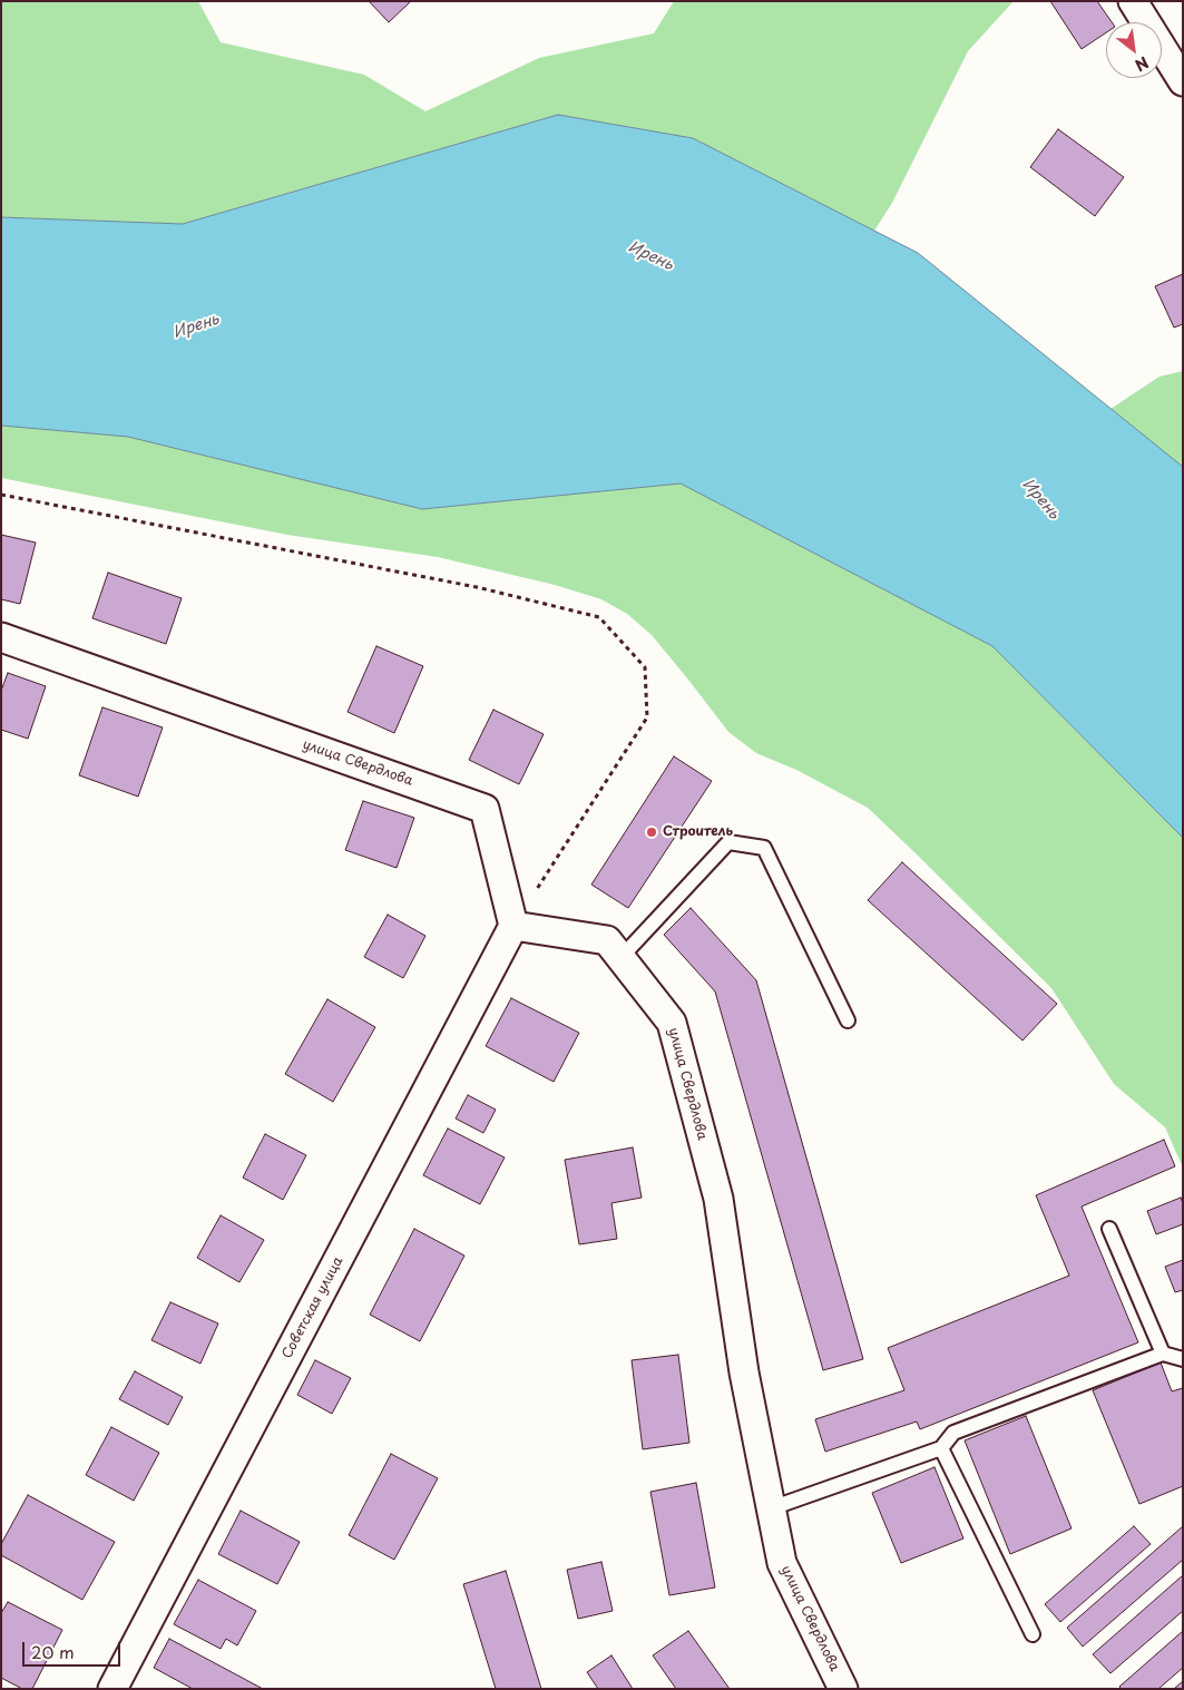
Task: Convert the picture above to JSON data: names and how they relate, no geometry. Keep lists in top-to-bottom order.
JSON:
{
  "streets": {
    "street": ["улица Свердлова", "Советская улица"]
  },
  "crossings": [
    ["улица Свердлова", "Советская улица"]
  ],
  "water": ["Ирень"],
  "places": ["Строитель"],
  "scale_bar": "20 m",
  "north": "bottom right"
}
